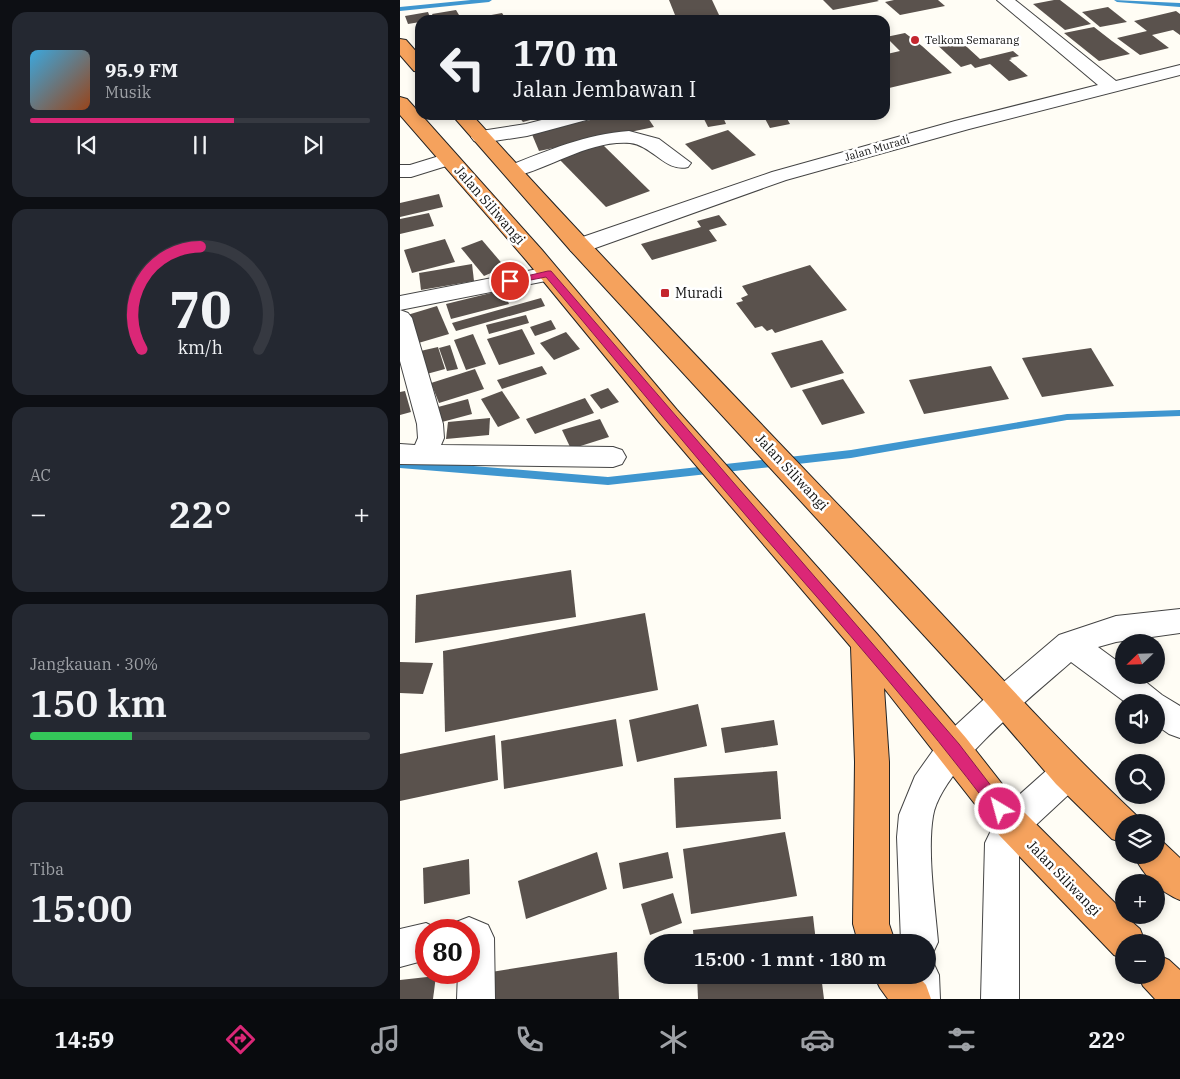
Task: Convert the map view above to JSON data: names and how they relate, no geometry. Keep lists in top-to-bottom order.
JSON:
{
  "streets": {
    "highway": ["Jalan Siliwangi"],
    "street": ["Jalan Muradi"]
  },
  "crossings": [
    ["Jalan Muradi", "Jalan Siliwangi"]
  ],
  "places": {
    "other": ["Telkom Semarang"],
    "transit": ["Muradi"]
  },
  "north": "bottom left",
  "page": {
    "turn": ["170 m", "Jalan Jembawan I"],
    "song": ["95.9 FM", "Musik"],
    "tile": [
      "AC",
      ["Jangkauan · 30%", "150 km"],
      ["Tiba", "15:00"]
    ],
    "heat": ["−", "22°", "+"],
    "map_buttons": ["+", "−"],
    "limit": "80",
    "trip": "15:00 · 1 mnt · 180 m",
    "tabs": ["14:59", "22°"],
    "gauge": ["70", "km/h"]
  }
}
